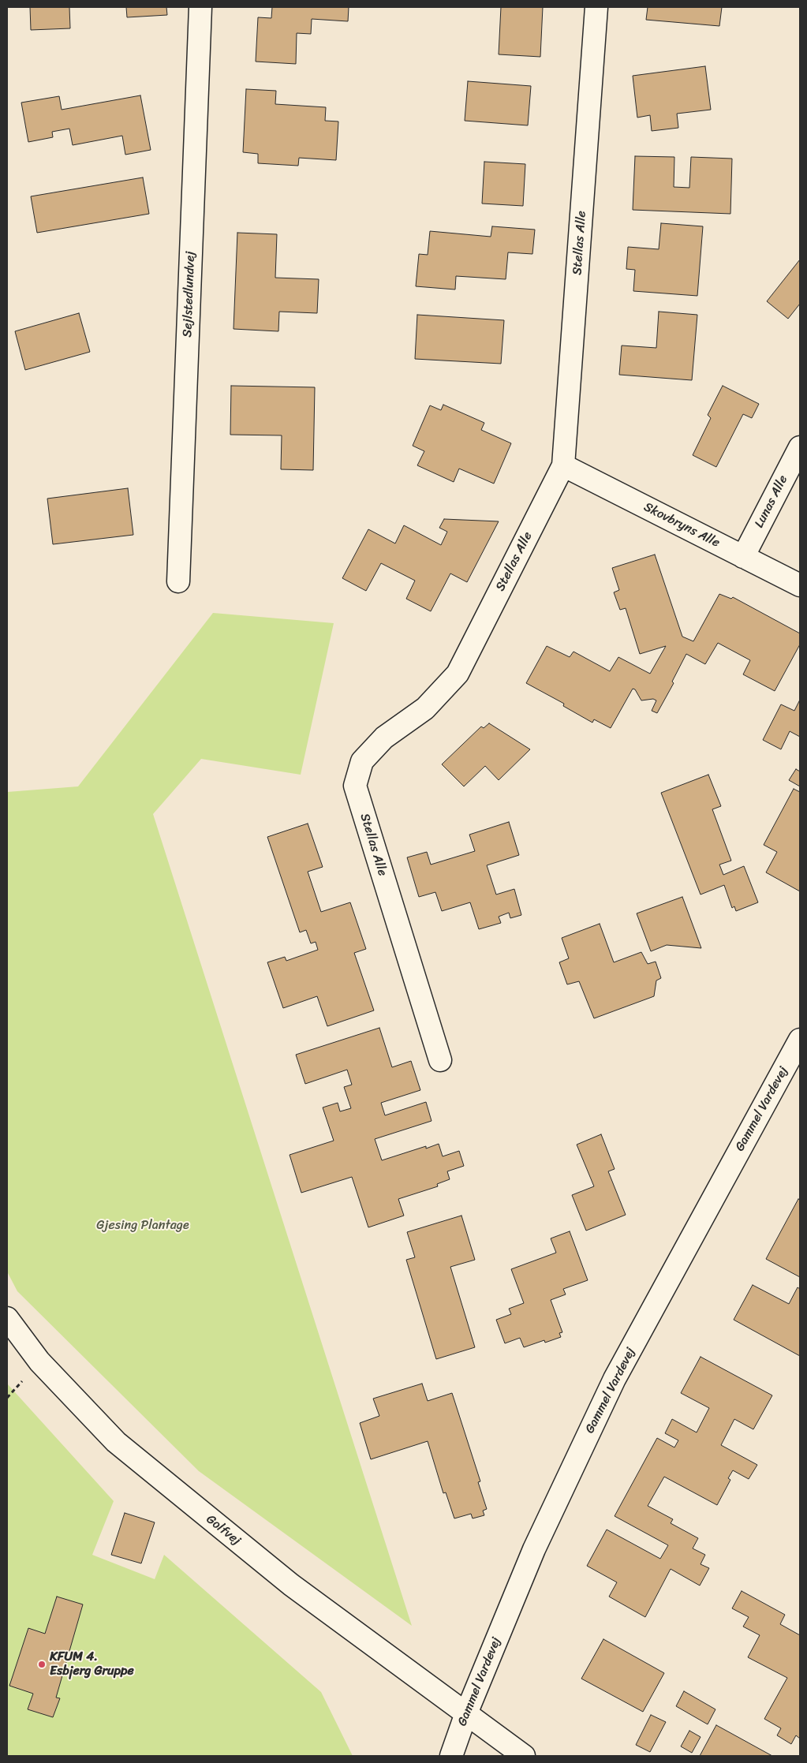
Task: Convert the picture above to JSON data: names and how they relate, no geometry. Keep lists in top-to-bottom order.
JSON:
{
  "streets": {
    "street": [
      "Stellas Alle",
      "Sejlstedlundvej",
      "Lunas Alle",
      "Skovbryns Alle",
      "Gammel Vardevej",
      "Golfvej"
    ]
  },
  "crossings": [
    ["Stellas Alle", "Skovbryns Alle"],
    ["Lunas Alle", "Skovbryns Alle"],
    ["Gammel Vardevej", "Golfvej"]
  ],
  "parks": ["Gjesing Plantage"],
  "places": ["KFUM 4. Esbjerg Gruppe"]
}
